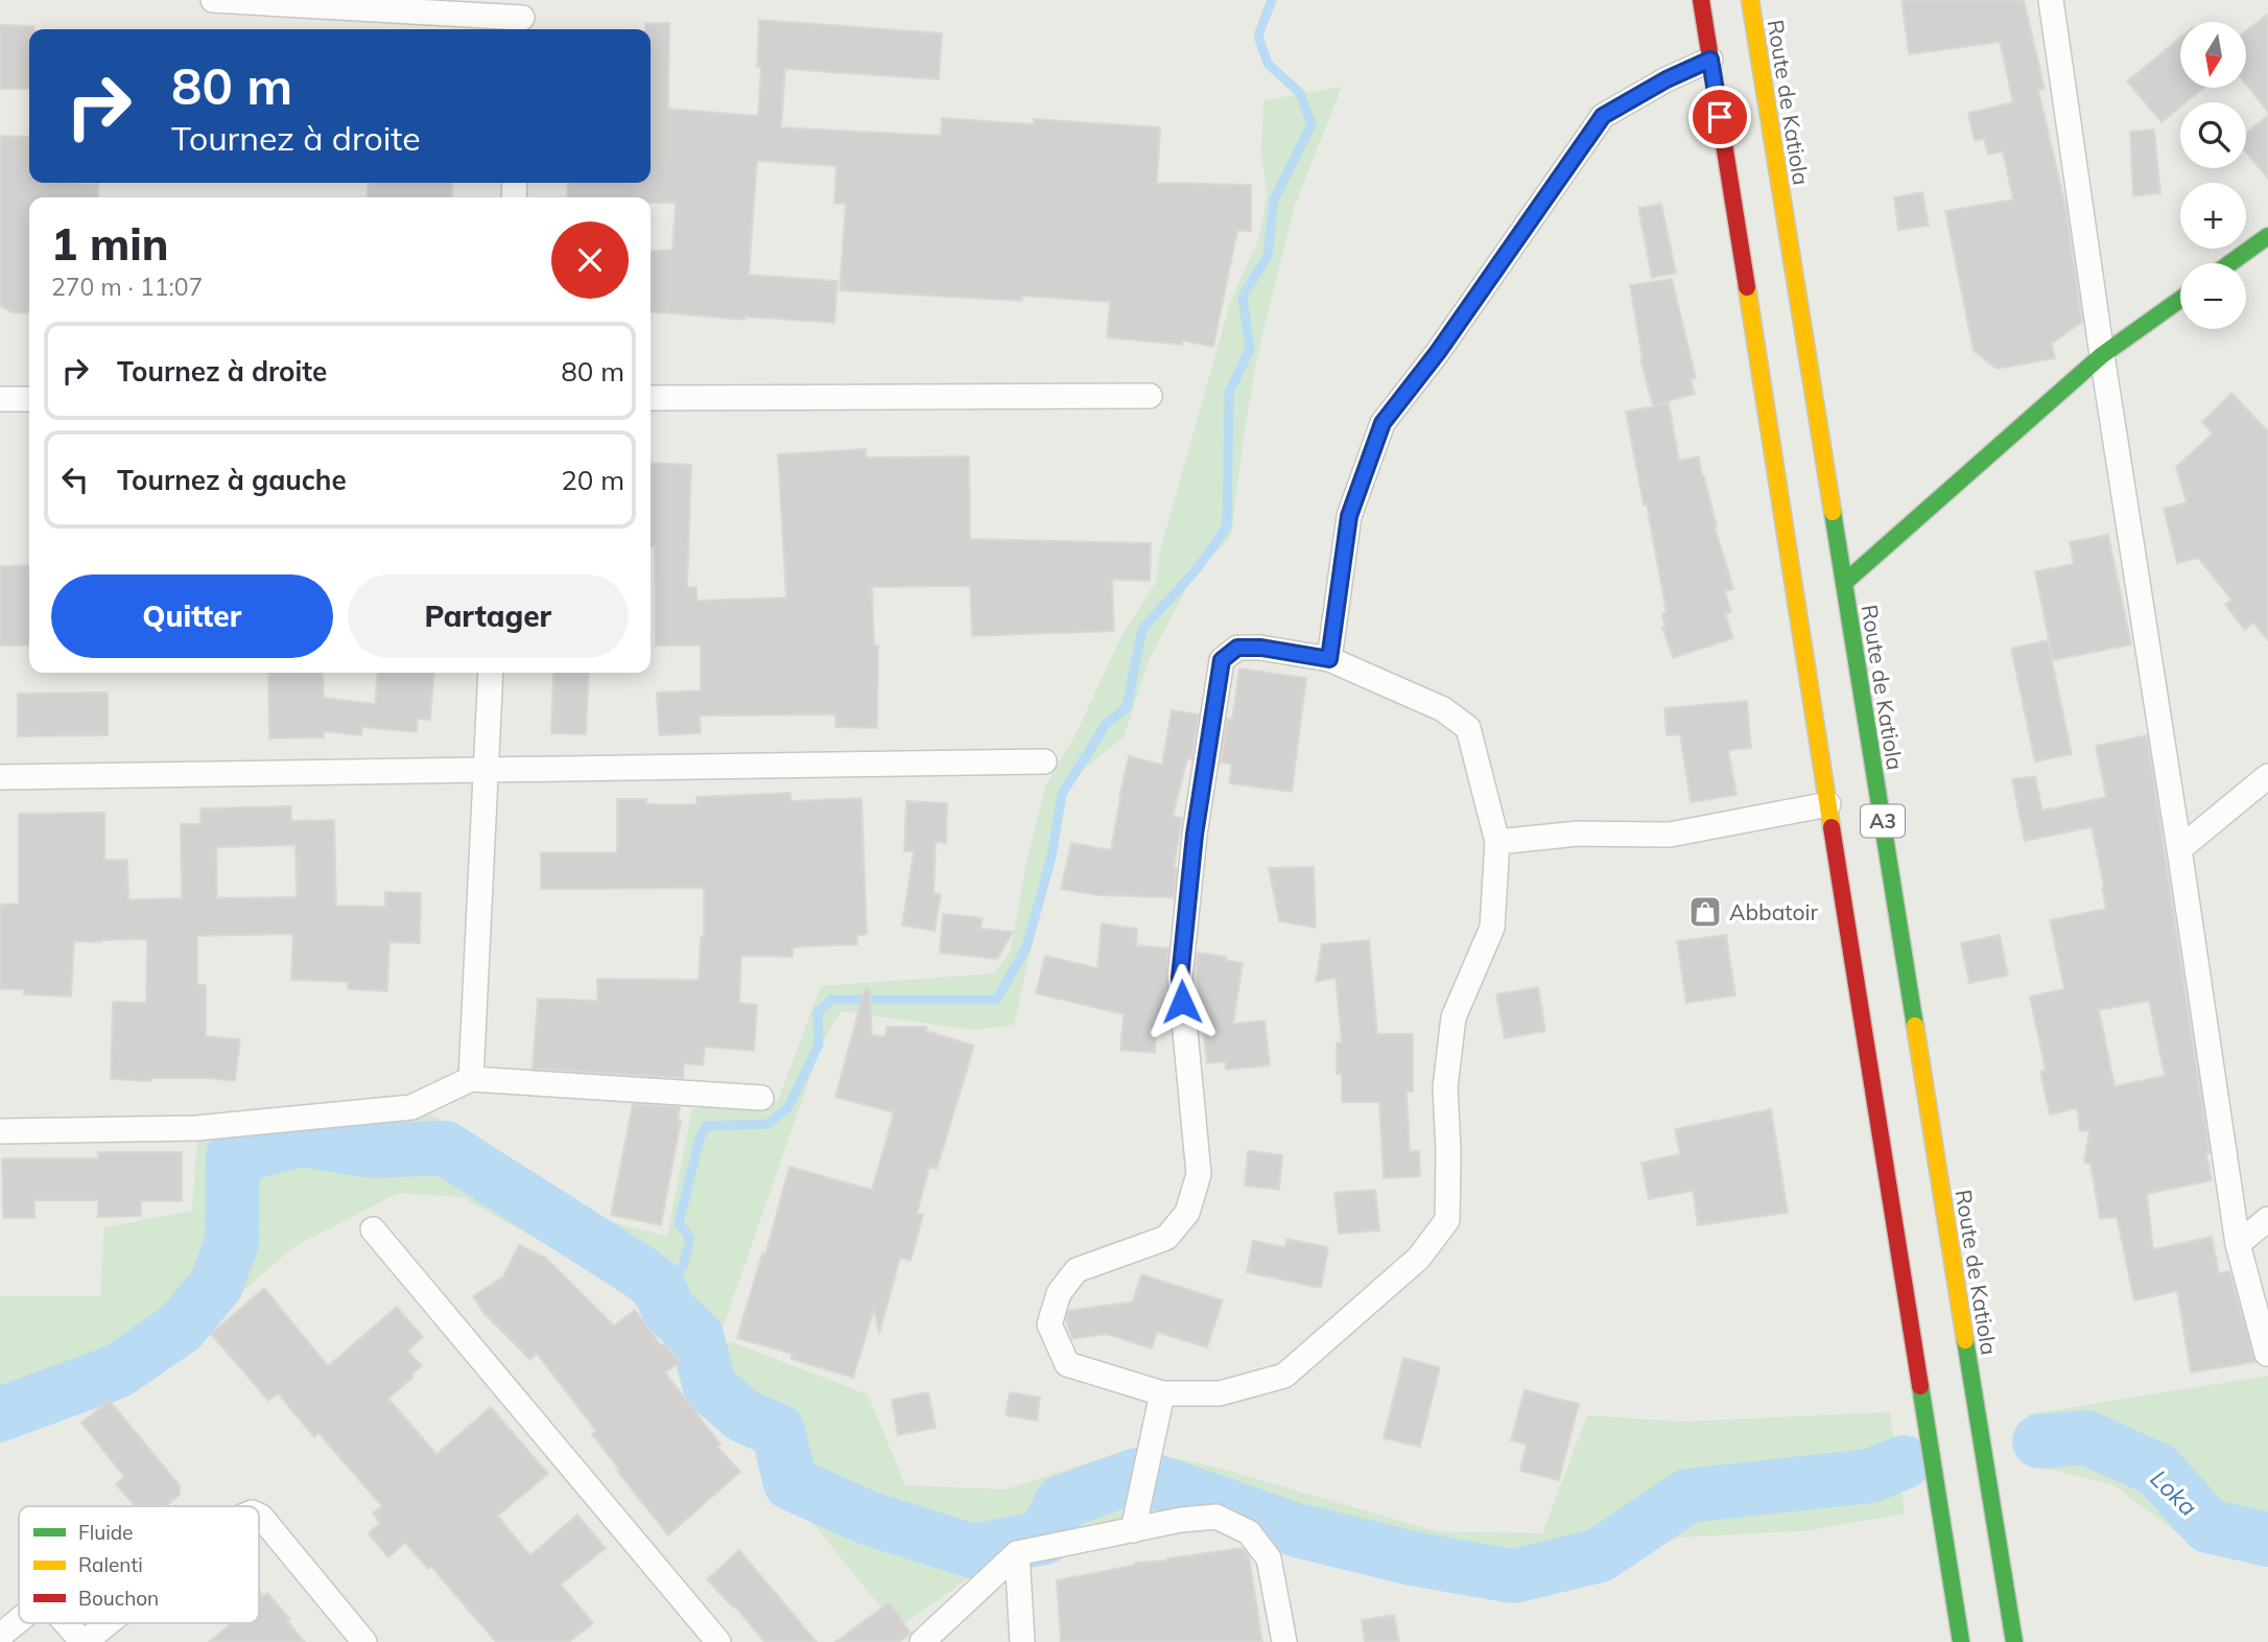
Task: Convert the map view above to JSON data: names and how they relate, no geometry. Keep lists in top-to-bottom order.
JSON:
{
  "streets": {
    "main road": ["Route de Katiola", "A3"]
  },
  "water": ["Loka"],
  "places": {
    "shop": ["Abbatoir"]
  },
  "legend": ["Fluide", "Ralenti", "Bouchon"],
  "north": "bottom",
  "page": {
    "map_buttons": ["+", "−"],
    "turn": ["80 m", "Tournez à droite"],
    "heading": ["1 min", "270 m · 11:07"],
    "list": [
      {
        "name": "Tournez à droite",
        "value": "80 m"
      },
      {
        "name": "Tournez à gauche",
        "value": "20 m"
      }
    ],
    "buttons": ["Quitter", "Partager"]
  }
}
